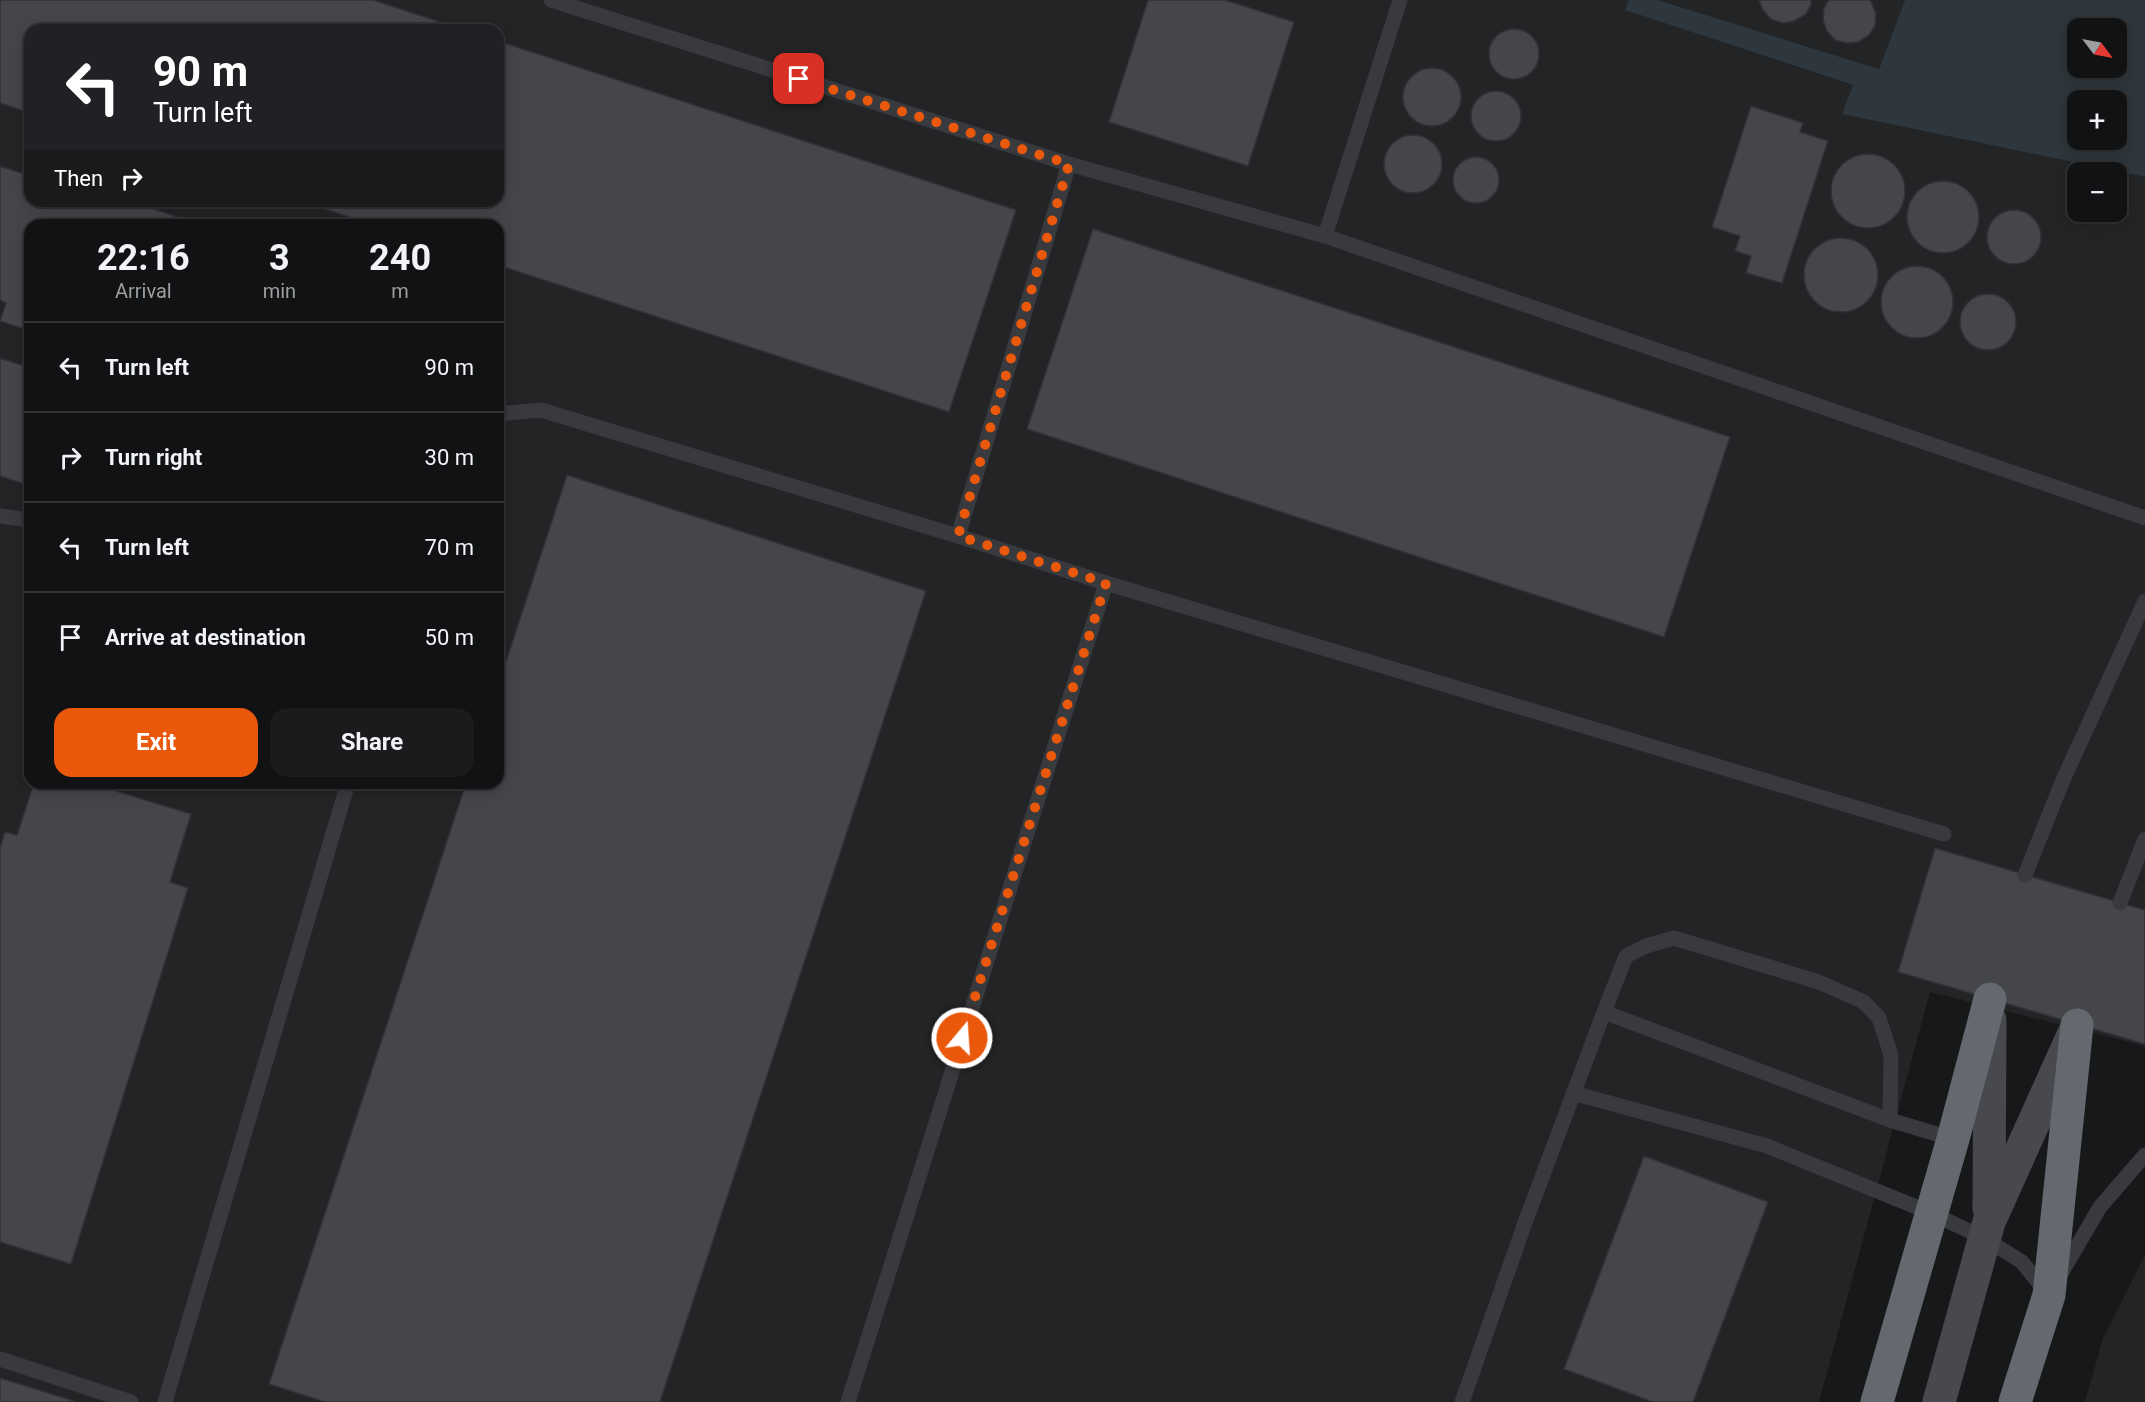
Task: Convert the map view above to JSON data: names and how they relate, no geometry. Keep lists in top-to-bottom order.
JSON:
{
  "north": "bottom right",
  "page": {
    "map_buttons": ["+", "−"],
    "turn": ["90 m", "Turn left"],
    "then": "Then",
    "eta": [
      "22:16",
      "Arrival",
      "3",
      "min",
      "240",
      "m"
    ],
    "list": [
      {
        "name": "Turn left",
        "value": "90 m"
      },
      {
        "name": "Turn right",
        "value": "30 m"
      },
      {
        "name": "Turn left",
        "value": "70 m"
      },
      {
        "name": "Arrive at destination",
        "value": "50 m"
      }
    ],
    "buttons": ["Exit", "Share"]
  }
}
